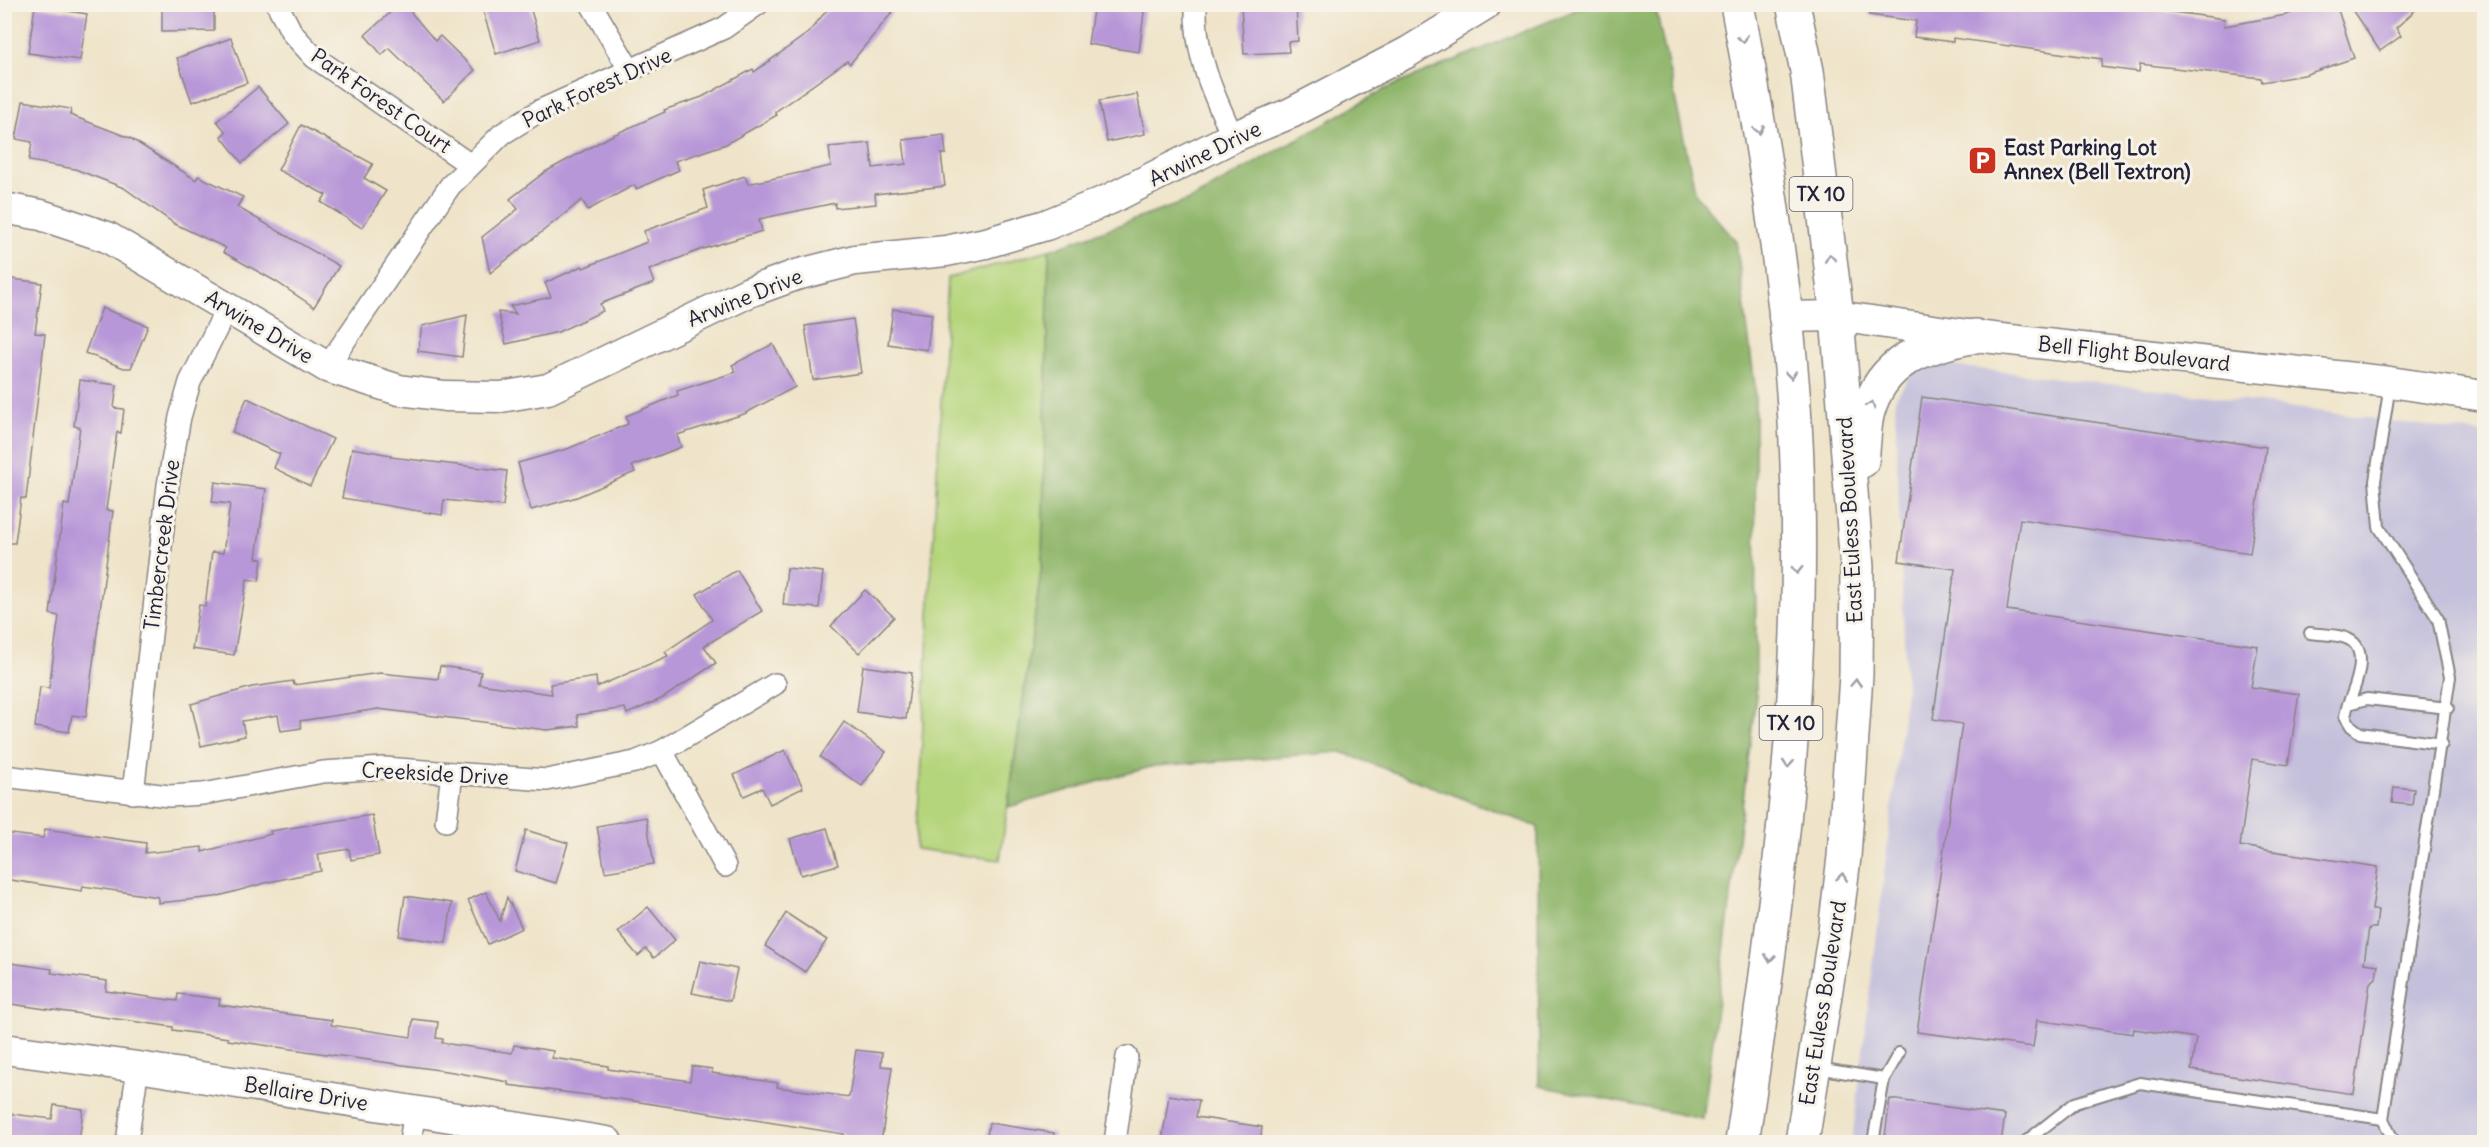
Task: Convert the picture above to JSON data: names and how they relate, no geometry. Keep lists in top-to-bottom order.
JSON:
{
  "streets": {
    "main road": ["TX 10", "East Euless Boulevard"],
    "street": [
      "Park Forest Drive",
      "Park Forest Court",
      "Arwine Drive",
      "Bell Flight Boulevard",
      "Timbercreek Drive",
      "Creekside Drive",
      "Bellaire Drive"
    ]
  },
  "crossings": [
    ["Park Forest Drive", "Park Forest Court"],
    ["Park Forest Drive", "Arwine Drive"],
    ["Arwine Drive", "Timbercreek Drive"],
    ["TX 10", "Bell Flight Boulevard"],
    ["Bell Flight Boulevard", "East Euless Boulevard"],
    ["Timbercreek Drive", "Creekside Drive"]
  ],
  "places": {
    "parking": ["East Parking Lot Annex (Bell Textron)"]
  }
}
